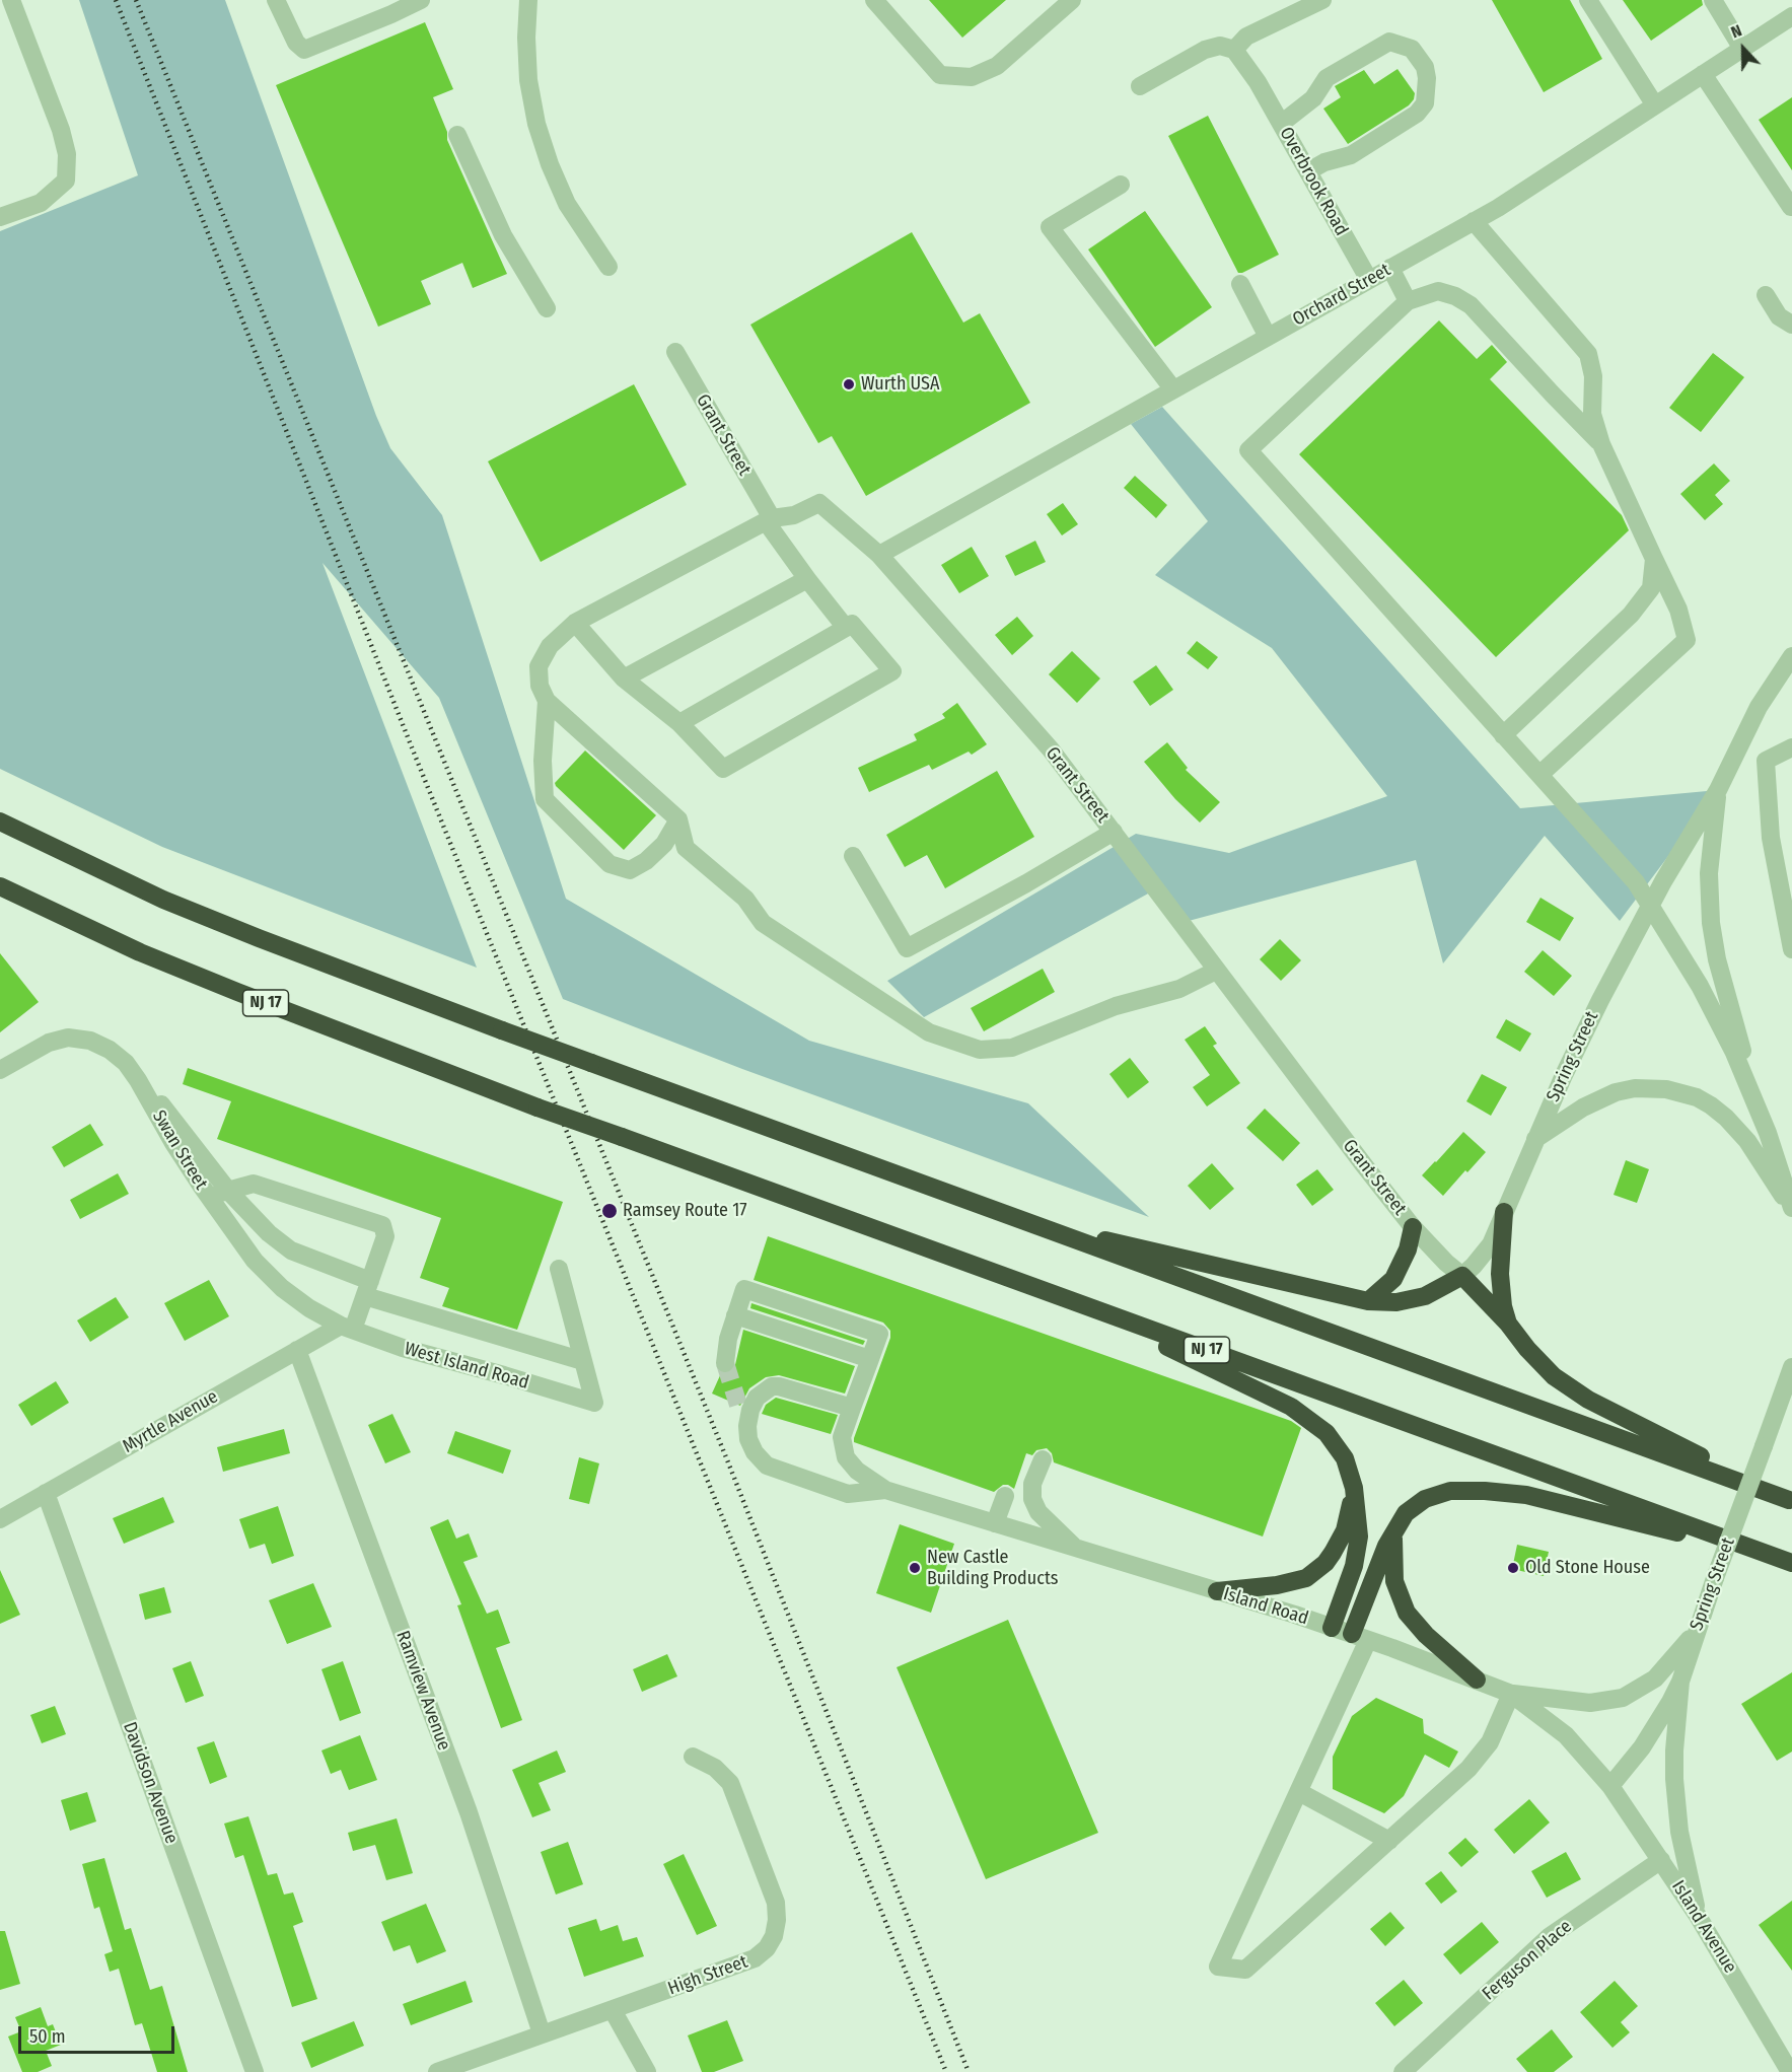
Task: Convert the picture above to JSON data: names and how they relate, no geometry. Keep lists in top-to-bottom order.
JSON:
{
  "streets": {
    "highway": ["NJ 17"],
    "street": [
      "Overbrook Road",
      "Orchard Street",
      "Grant Street",
      "Spring Street",
      "Swan Street",
      "West Island Road",
      "Myrtle Avenue",
      "Island Road",
      "Ramview Avenue",
      "Davidson Avenue",
      "Island Avenue",
      "Ferguson Place",
      "High Street"
    ]
  },
  "crossings": [
    ["Overbrook Road", "Orchard Street"],
    ["Orchard Street", "Grant Street"],
    ["Grant Street", "Spring Street"],
    ["Spring Street", "Island Road"],
    ["Spring Street", "Island Avenue"],
    ["Swan Street", "West Island Road"],
    ["Swan Street", "Myrtle Avenue"],
    ["West Island Road", "Myrtle Avenue"],
    ["Myrtle Avenue", "Ramview Avenue"],
    ["Myrtle Avenue", "Davidson Avenue"],
    ["Island Road", "Island Avenue"],
    ["Ramview Avenue", "High Street"],
    ["Island Avenue", "Ferguson Place"]
  ],
  "places": [
    "Wurth USA",
    "Ramsey Route 17",
    "New Castle Building Products",
    "Old Stone House"
  ],
  "scale_bar": "50 m",
  "north": "top"
}
